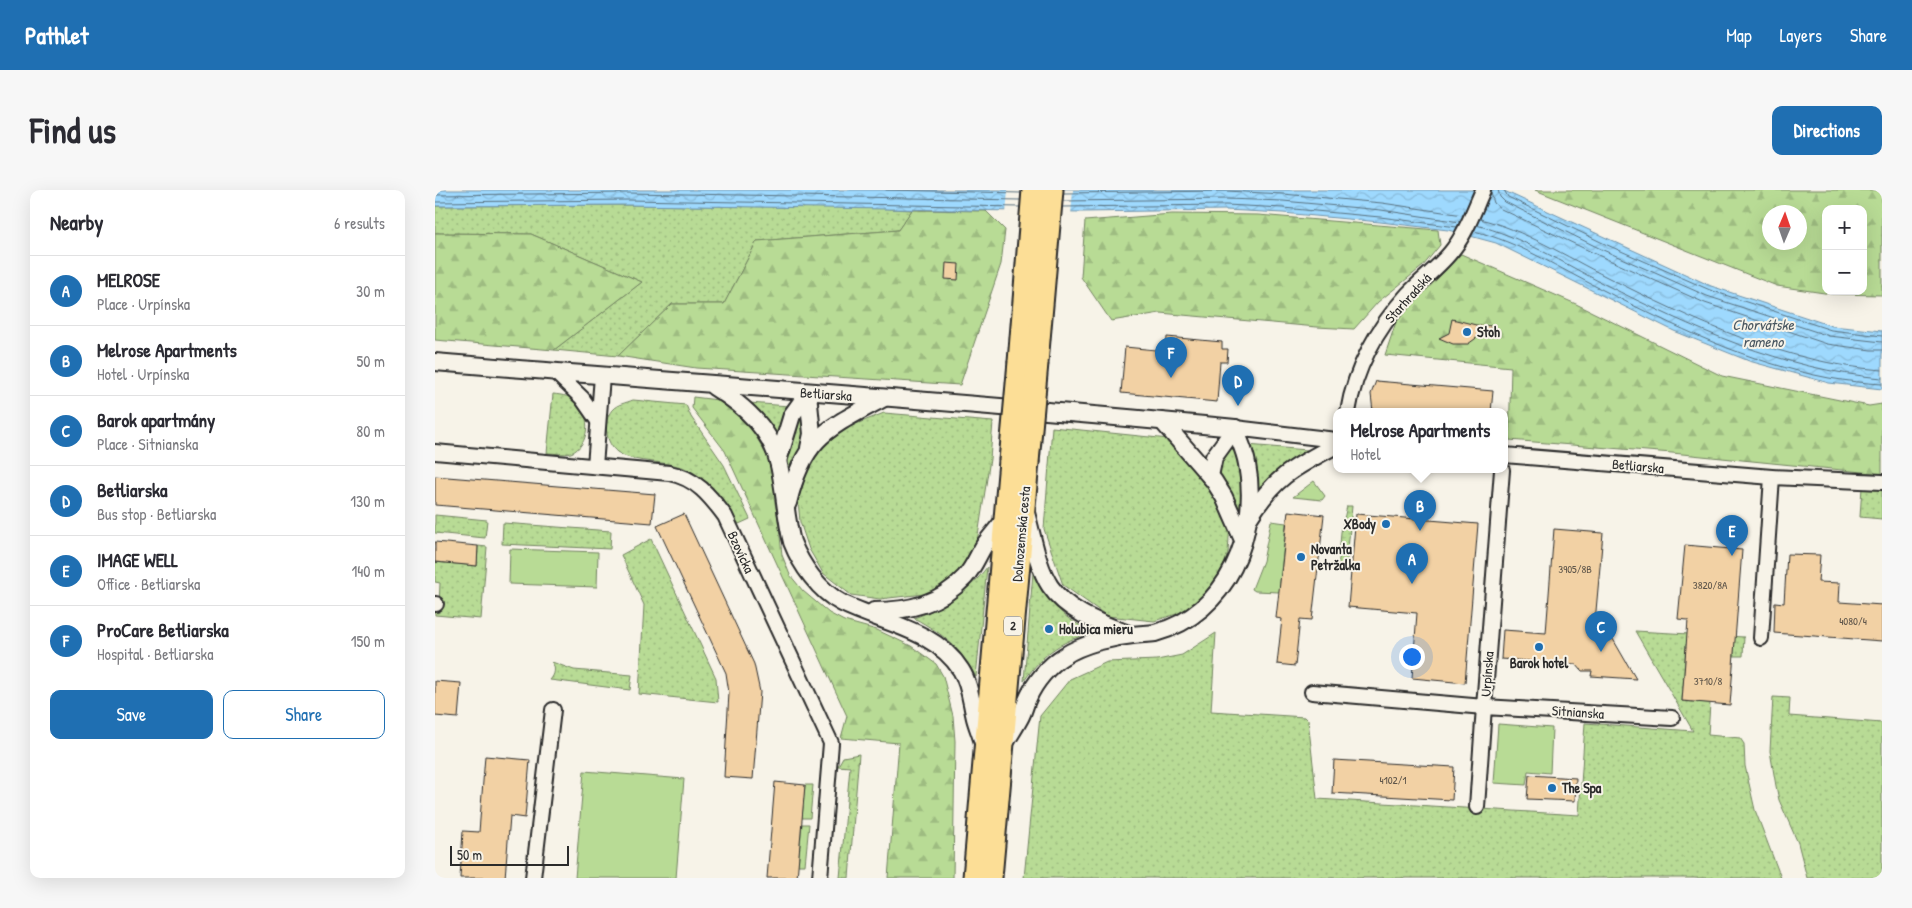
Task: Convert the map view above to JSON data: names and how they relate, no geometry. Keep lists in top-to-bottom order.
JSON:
{
  "streets": {
    "main road": ["Dolnozemská cesta", "2"],
    "street": [
      "Starhradská",
      "Betliarska",
      "Bzovícka",
      "Urpínska",
      "Sitnianska"
    ]
  },
  "crossings": [
    ["Urpínska", "Sitnianska"]
  ],
  "water": ["Chorvátske rameno"],
  "places": [
    "Stoh",
    "XBody",
    "Novanta Petržalka",
    "Holubica mieru",
    "Barok hotel",
    "The Spa"
  ],
  "house_numbers": [
    "3905/8B",
    "3820/8A",
    "4080/4",
    "3710/8",
    "4102/1"
  ],
  "scale_bar": "50 m",
  "north": "top",
  "page": {
    "header": "Pathlet",
    "nav": ["Map", "Layers", "Share"],
    "buttons": [
      "Directions",
      ["Save", "Share"]
    ],
    "title": "Find us",
    "heading": ["Nearby", "6 results"],
    "map_buttons": ["+", "−"],
    "list": [
      {
        "mark": "A",
        "name": "MELROSE",
        "note": "Place · Urpínska",
        "value": "30 m"
      },
      {
        "mark": "B",
        "name": "Melrose Apartments",
        "note": "Hotel · Urpínska",
        "value": "50 m"
      },
      {
        "mark": "C",
        "name": "Barok apartmány",
        "note": "Place · Sitnianska",
        "value": "80 m"
      },
      {
        "mark": "D",
        "name": "Betliarska",
        "note": "Bus stop · Betliarska",
        "value": "130 m"
      },
      {
        "mark": "E",
        "name": "IMAGE WELL",
        "note": "Office · Betliarska",
        "value": "140 m"
      },
      {
        "mark": "F",
        "name": "ProCare Betliarska",
        "note": "Hospital · Betliarska",
        "value": "150 m"
      }
    ],
    "pins": [
      "F",
      "D",
      "B",
      "E",
      "A",
      "C"
    ],
    "popup": ["Melrose Apartments", "Hotel"],
    "scale": "50 m"
  }
}
